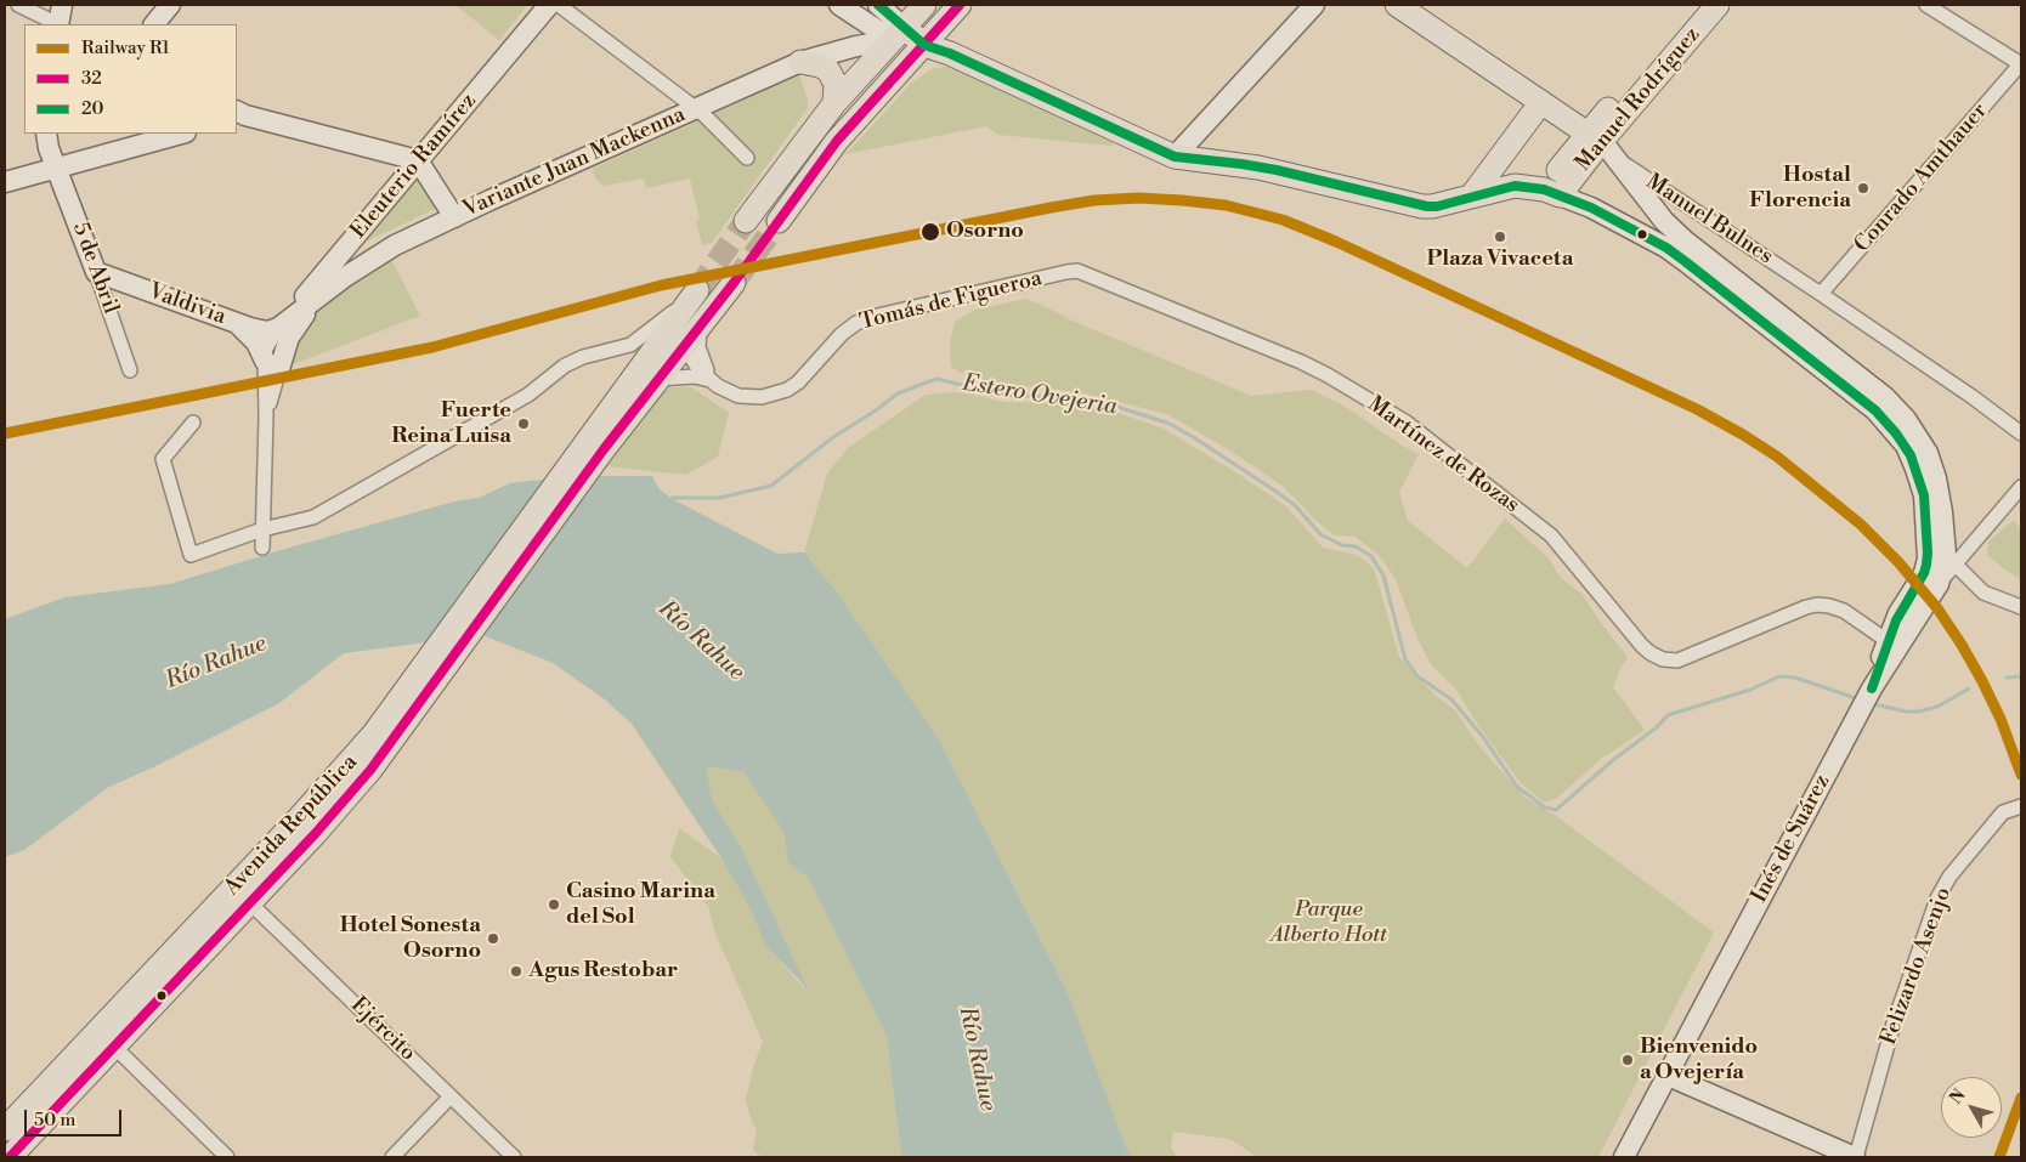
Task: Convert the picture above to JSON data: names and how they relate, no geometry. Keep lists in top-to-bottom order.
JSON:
{
  "streets": {
    "main road": [
      "Manuel Rodríguez",
      "Variante Juan Mackenna",
      "Eleuterio Ramírez",
      "Manuel Bulnes",
      "5 de Abril",
      "Valdivia",
      "Avenida República",
      "Inés de Suárez"
    ],
    "street": [
      "Conrado Amthauer",
      "Tomás de Figueroa",
      "Martínez de Rozas",
      "Felizardo Asenjo",
      "Ejército"
    ]
  },
  "crossings": [
    ["Manuel Rodríguez", "Manuel Bulnes"],
    ["Manuel Rodríguez", "Inés de Suárez"],
    ["Variante Juan Mackenna", "Eleuterio Ramírez"],
    ["Variante Juan Mackenna", "Valdivia"],
    ["Eleuterio Ramírez", "Valdivia"],
    ["Conrado Amthauer", "Manuel Bulnes"],
    ["Manuel Bulnes", "Inés de Suárez"],
    ["5 de Abril", "Valdivia"],
    ["Tomás de Figueroa", "Martínez de Rozas"],
    ["Tomás de Figueroa", "Avenida República"],
    ["Martínez de Rozas", "Inés de Suárez"],
    ["Avenida República", "Ejército"]
  ],
  "water": ["Estero Ovejeria", "Río Rahue"],
  "parks": ["Parque Alberto Hott"],
  "places": [
    "Hostal Florencia",
    "Osorno",
    "Plaza Vivaceta",
    "Fuerte Reina Luisa",
    "Casino Marina del Sol",
    "Hotel Sonesta Osorno",
    "Agus Restobar",
    "Bienvenido a Ovejería"
  ],
  "lines": ["transit line 32", "transit line 20", "rail line R1"],
  "legend": ["Railway R1", "32", "20"],
  "scale_bar": "50 m",
  "north": "top left"
}
